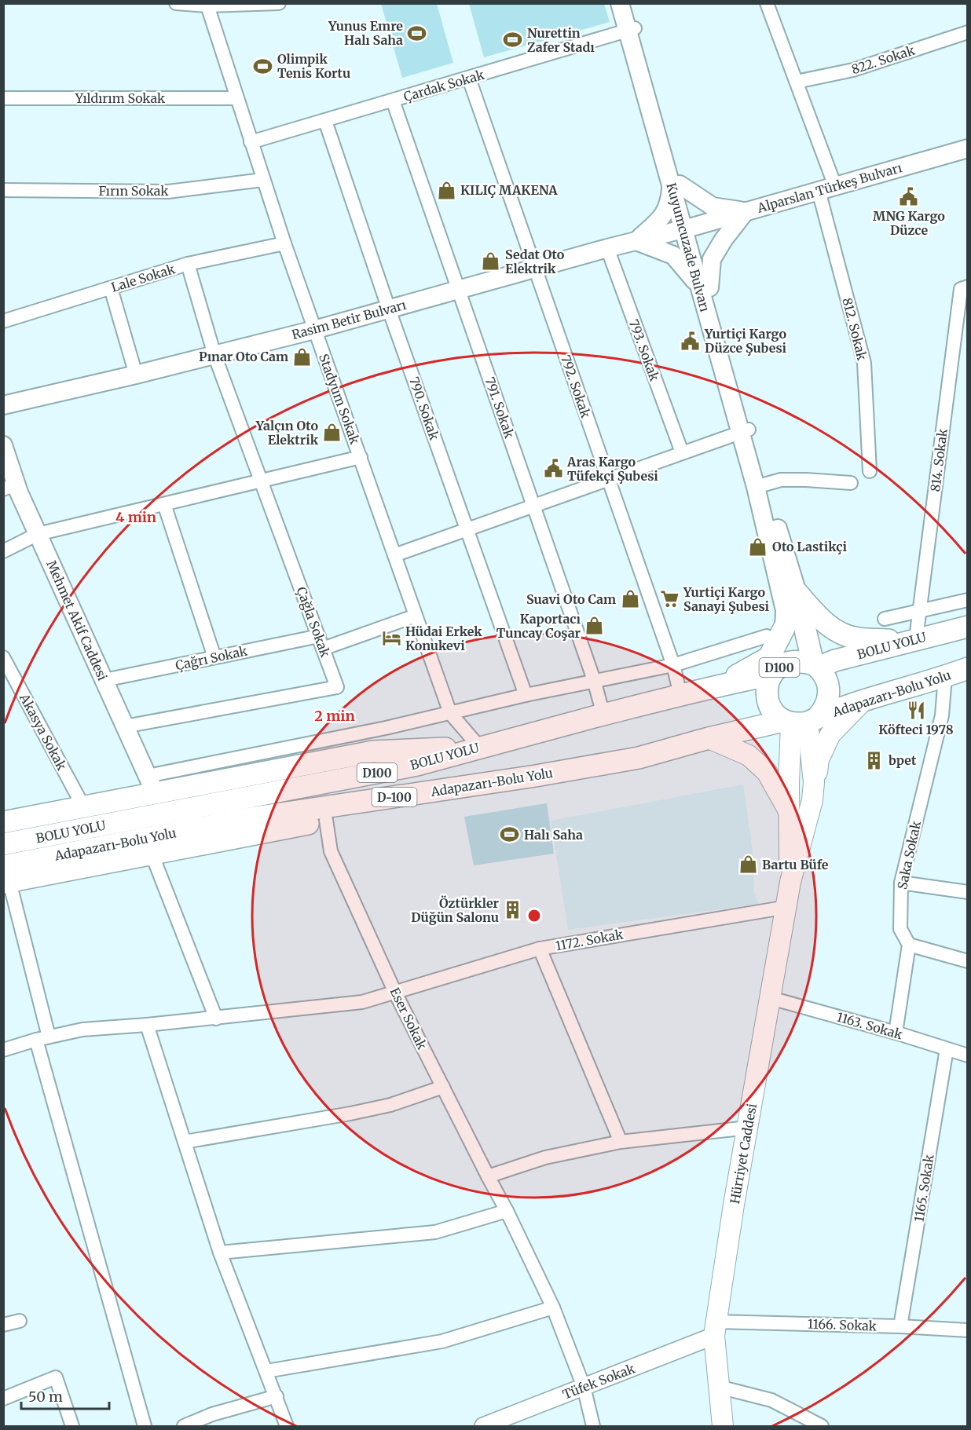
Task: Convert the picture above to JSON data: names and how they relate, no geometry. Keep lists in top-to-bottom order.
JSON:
{
  "streets": {
    "highway": [
      "BOLU YOLU",
      "D100",
      "Adapazarı-Bolu Yolu",
      "D-100"
    ],
    "main road": [
      "Alparslan Türkeş Bulvarı",
      "Kuyumcuzade Bulvarı",
      "Rasim Betir Bulvarı",
      "Mehmet Akif Caddesi",
      "Hürriyet Caddesi"
    ],
    "street": [
      "822. Sokak",
      "Çardak Sokak",
      "Yıldırım Sokak",
      "Fırın Sokak",
      "Lale Sokak",
      "812. Sokak",
      "793. Sokak",
      "792. Sokak",
      "Stadyum Sokak",
      "791. Sokak",
      "790. Sokak",
      "814. Sokak",
      "Çağla Sokak",
      "Çağrı Sokak",
      "Akasya Sokak",
      "Saka Sokak",
      "1172. Sokak",
      "Eser Sokak",
      "1163. Sokak",
      "1165. Sokak",
      "1166. Sokak",
      "Tüfek Sokak"
    ]
  },
  "crossings": [
    ["822. Sokak", "812. Sokak"],
    ["Çardak Sokak", "Kuyumcuzade Bulvarı"],
    ["Çardak Sokak", "792. Sokak"],
    ["Çardak Sokak", "Stadyum Sokak"],
    ["Çardak Sokak", "791. Sokak"],
    ["Çardak Sokak", "790. Sokak"],
    ["Yıldırım Sokak", "Stadyum Sokak"],
    ["Alparslan Türkeş Bulvarı", "Kuyumcuzade Bulvarı"],
    ["Alparslan Türkeş Bulvarı", "Rasim Betir Bulvarı"],
    ["Alparslan Türkeş Bulvarı", "812. Sokak"],
    ["Fırın Sokak", "Stadyum Sokak"],
    ["Kuyumcuzade Bulvarı", "Rasim Betir Bulvarı"],
    ["Lale Sokak", "Stadyum Sokak"],
    ["Lale Sokak", "Çağla Sokak"],
    ["Rasim Betir Bulvarı", "793. Sokak"],
    ["Rasim Betir Bulvarı", "792. Sokak"],
    ["Rasim Betir Bulvarı", "Stadyum Sokak"],
    ["Rasim Betir Bulvarı", "791. Sokak"],
    ["Rasim Betir Bulvarı", "790. Sokak"],
    ["Rasim Betir Bulvarı", "Çağla Sokak"],
    ["792. Sokak", "BOLU YOLU"],
    ["Stadyum Sokak", "Çağrı Sokak"],
    ["791. Sokak", "BOLU YOLU"],
    ["814. Sokak", "BOLU YOLU"],
    ["Mehmet Akif Caddesi", "Çağla Sokak"],
    ["Mehmet Akif Caddesi", "Çağrı Sokak"],
    ["Çağla Sokak", "Çağrı Sokak"],
    ["BOLU YOLU", "D100"],
    ["BOLU YOLU", "Adapazarı-Bolu Yolu"],
    ["BOLU YOLU", "Hürriyet Caddesi"],
    ["D100", "Adapazarı-Bolu Yolu"],
    ["D100", "Hürriyet Caddesi"],
    ["Adapazarı-Bolu Yolu", "Saka Sokak"],
    ["Adapazarı-Bolu Yolu", "Hürriyet Caddesi"],
    ["1172. Sokak", "Eser Sokak"],
    ["1172. Sokak", "Hürriyet Caddesi"],
    ["Eser Sokak", "Tüfek Sokak"],
    ["1163. Sokak", "Hürriyet Caddesi"],
    ["1163. Sokak", "1165. Sokak"],
    ["Hürriyet Caddesi", "1166. Sokak"],
    ["Hürriyet Caddesi", "Tüfek Sokak"],
    ["1165. Sokak", "1166. Sokak"],
    ["1166. Sokak", "Tüfek Sokak"]
  ],
  "places": {
    "sports": [
      "Yunus Emre Halı Saha",
      "Nurettin Zafer Stadı",
      "Olimpik Tenis Kortu",
      "Halı Saha"
    ],
    "shop": [
      "KILIÇ MAKENA",
      "Sedat Oto Elektrik",
      "Pınar Oto Cam",
      "Yalçın Oto Elektrik",
      "Oto Lastikçi",
      "Suavi Oto Cam",
      "Kaportacı Tuncay Coşar",
      "Bartu Büfe"
    ],
    "public building": ["MNG Kargo Düzce", "Yurtiçi Kargo Düzce Şubesi", "Aras Kargo Tüfekçi Şubesi"],
    "supermarket": ["Yurtiçi Kargo Sanayi Şubesi"],
    "hotel": ["Hüdai Erkek Konukevi"],
    "restaurant": ["Köfteci 1978"],
    "building": ["bpet", "Öztürkler Düğün Salonu"]
  },
  "scale_bar": "50 m",
  "rings": ["4 min", "2 min"]
}
